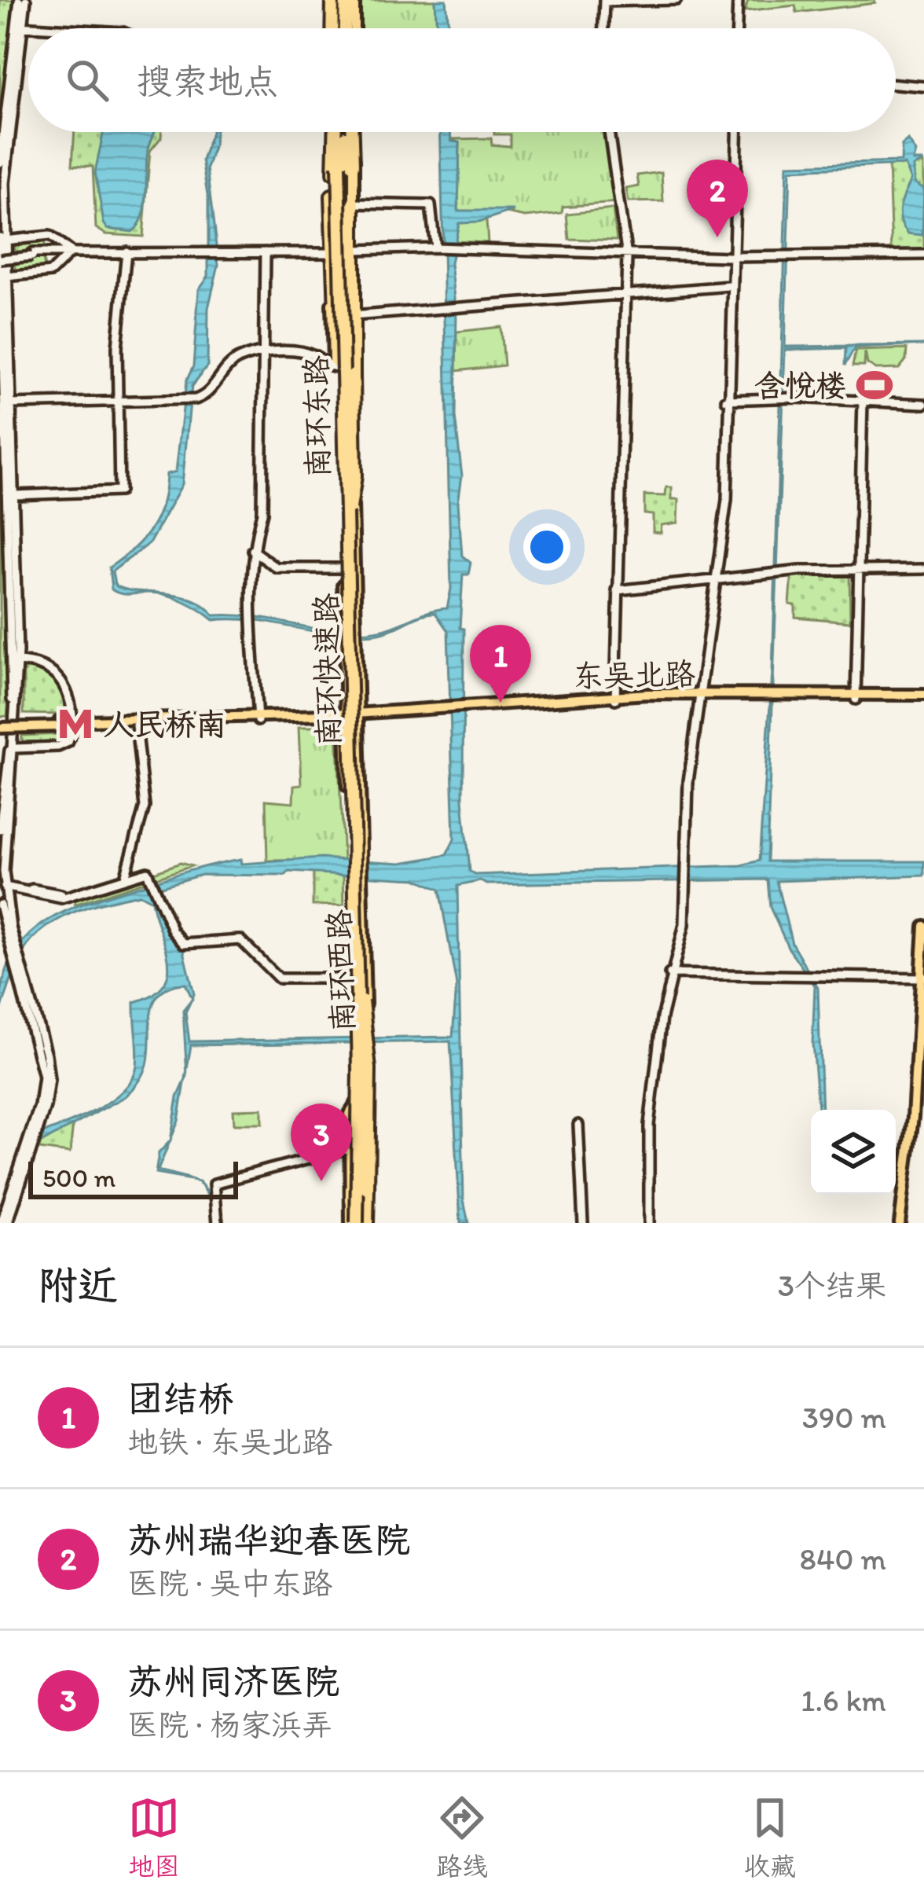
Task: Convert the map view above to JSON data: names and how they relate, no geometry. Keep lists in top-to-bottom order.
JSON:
{
  "streets": {
    "highway": ["南环快速路"],
    "main road": ["南环东路", "东吴北路", "南环西路"]
  },
  "crossings": [
    ["南环东路", "东吴北路"],
    ["南环东路", "南环西路"],
    ["南环快速路", "南环西路"],
    ["东吴北路", "南环西路"]
  ],
  "places": {
    "sports": ["含悦楼"],
    "metro station": ["人民桥南"]
  },
  "scale_bar": "500 m",
  "page": {
    "search": "搜索地点",
    "pins": ["2", "1", "3"],
    "scale": "500 m",
    "heading": ["附近", "3个结果"],
    "list": [
      {
        "mark": "1",
        "name": "团结桥",
        "note": "地铁 · 东吴北路",
        "value": "390 m"
      },
      {
        "mark": "2",
        "name": "苏州瑞华迎春医院",
        "note": "医院 · 吴中东路",
        "value": "840 m"
      },
      {
        "mark": "3",
        "name": "苏州同济医院",
        "note": "医院 · 杨家浜弄",
        "value": "1.6 km"
      }
    ],
    "nav": ["地图", "路线", "收藏"]
  }
}
